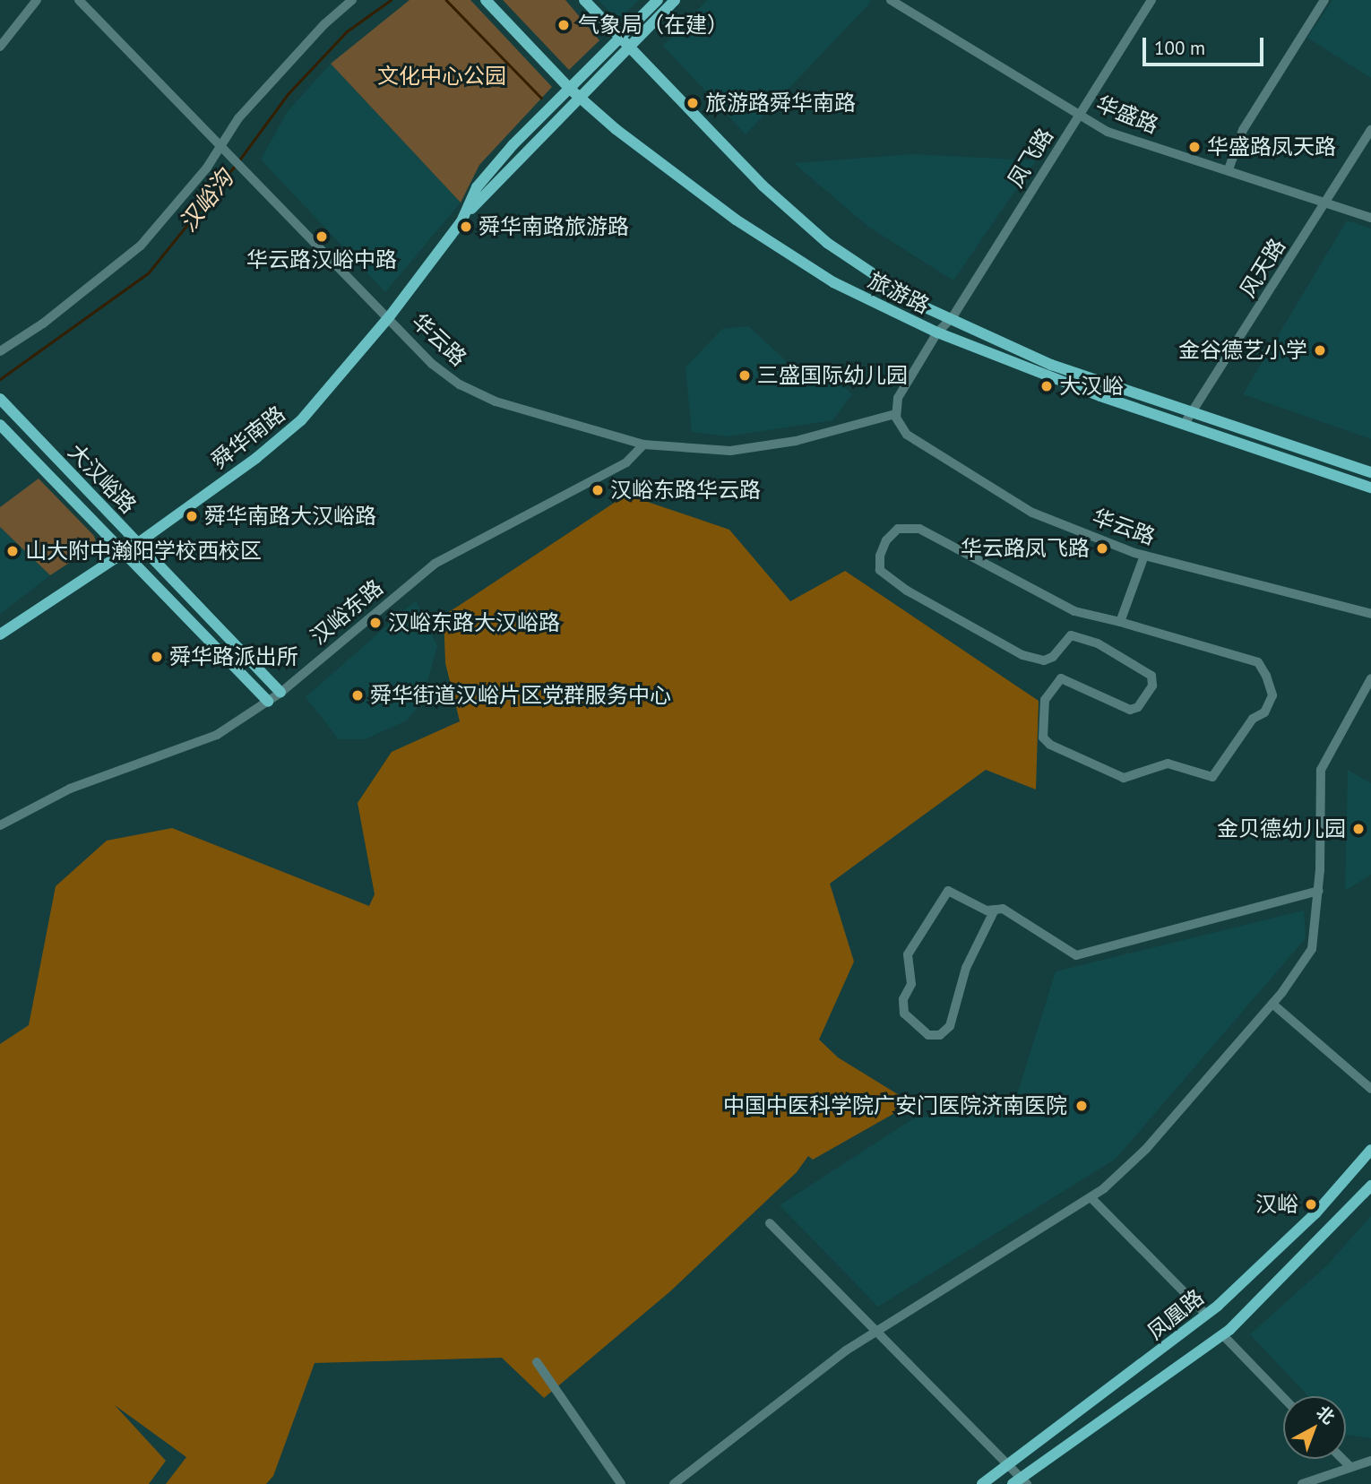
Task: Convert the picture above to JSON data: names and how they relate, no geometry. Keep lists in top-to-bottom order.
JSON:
{
  "streets": {
    "main road": [
      "旅游路",
      "舜华南路",
      "大汉峪路",
      "凤凰路"
    ],
    "street": [
      "华盛路",
      "凤飞路",
      "风天路",
      "华云路",
      "汉峪东路"
    ]
  },
  "crossings": [
    ["华盛路", "凤飞路"],
    ["华盛路", "风天路"],
    ["凤飞路", "旅游路"],
    ["风天路", "旅游路"],
    ["旅游路", "舜华南路"],
    ["华云路", "舜华南路"],
    ["华云路", "汉峪东路"],
    ["舜华南路", "大汉峪路"],
    ["大汉峪路", "汉峪东路"]
  ],
  "water": ["汉峪沟"],
  "parks": ["文化中心公园"],
  "places": [
    "气象局（在建）",
    "旅游路舜华南路",
    "华盛路凤天路",
    "舜华南路旅游路",
    "华云路汉峪中路",
    "金谷德艺小学",
    "三盛国际幼儿园",
    "大汉峪",
    "汉峪东路华云路",
    "舜华南路大汉峪路",
    "华云路凤飞路",
    "山大附中瀚阳学校西校区",
    "汉峪东路大汉峪路",
    "舜华路派出所",
    "舜华街道汉峪片区党群服务中心",
    "金贝德幼儿园",
    "中国中医科学院广安门医院济南医院",
    "汉峪"
  ],
  "scale_bar": "100 m",
  "north": "top right"
}
